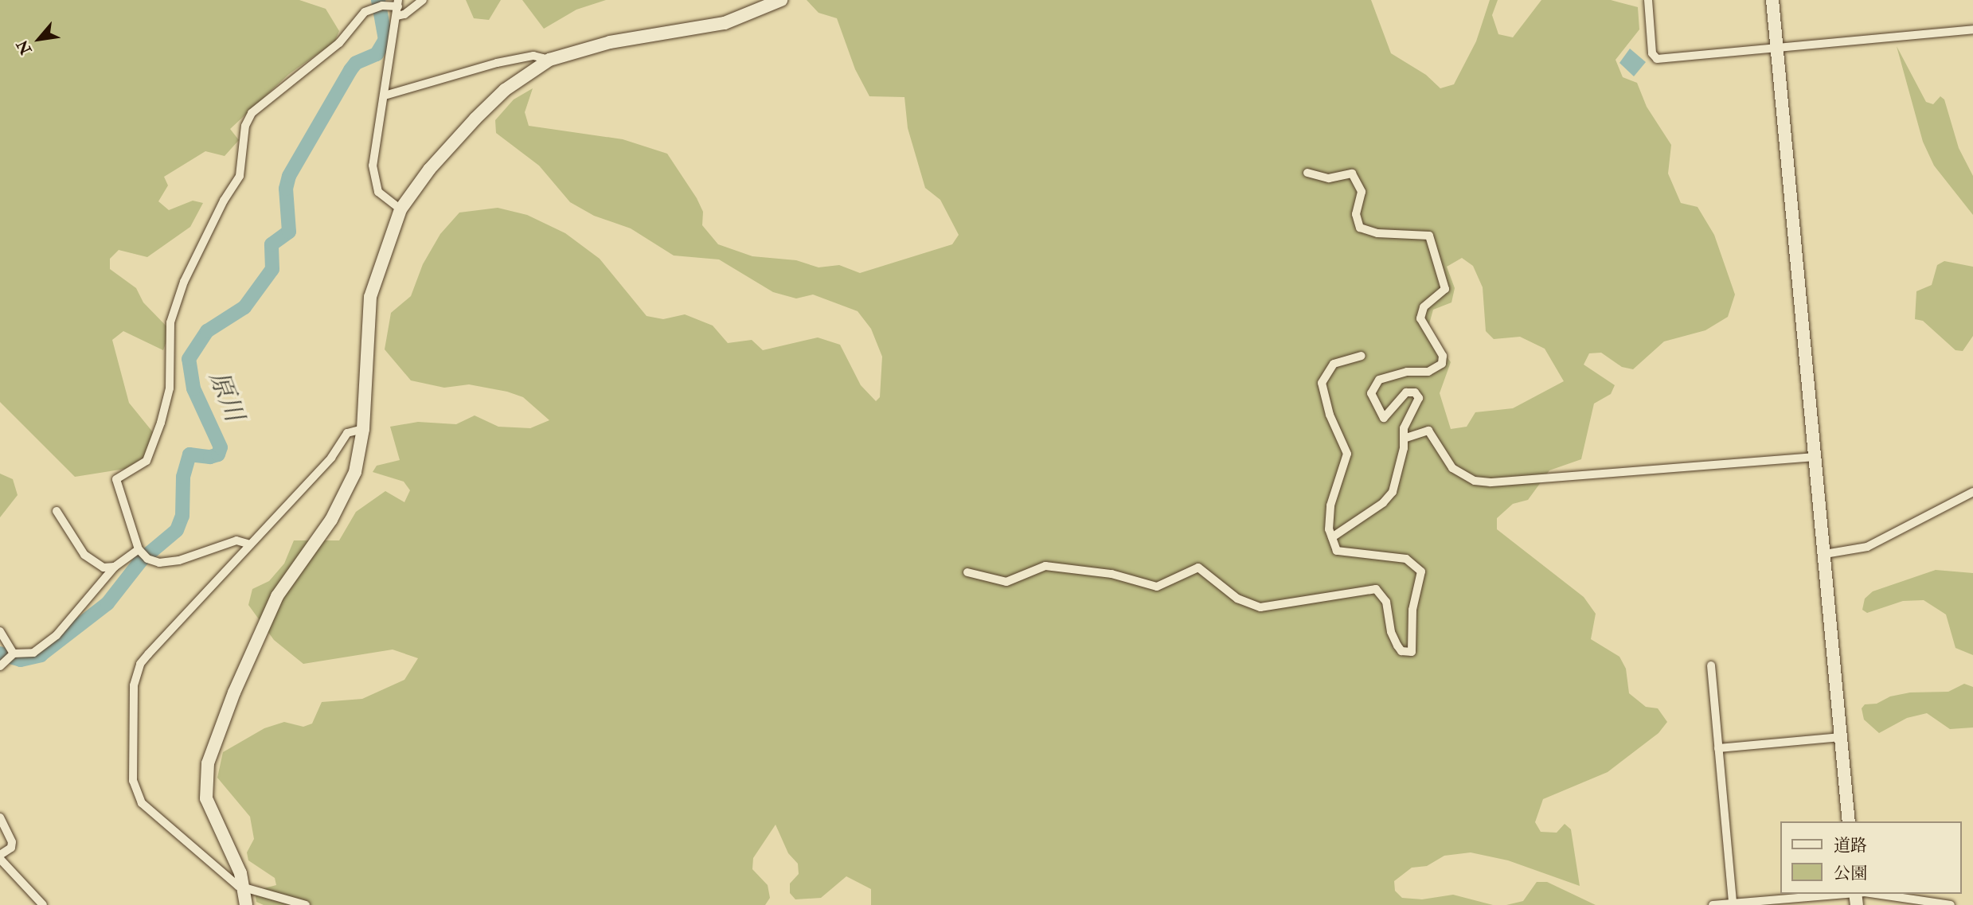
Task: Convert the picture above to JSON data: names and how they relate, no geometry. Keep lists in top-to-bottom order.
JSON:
{
  "water": ["原川"],
  "legend": ["道路", "公園"],
  "north": "bottom left"
}
